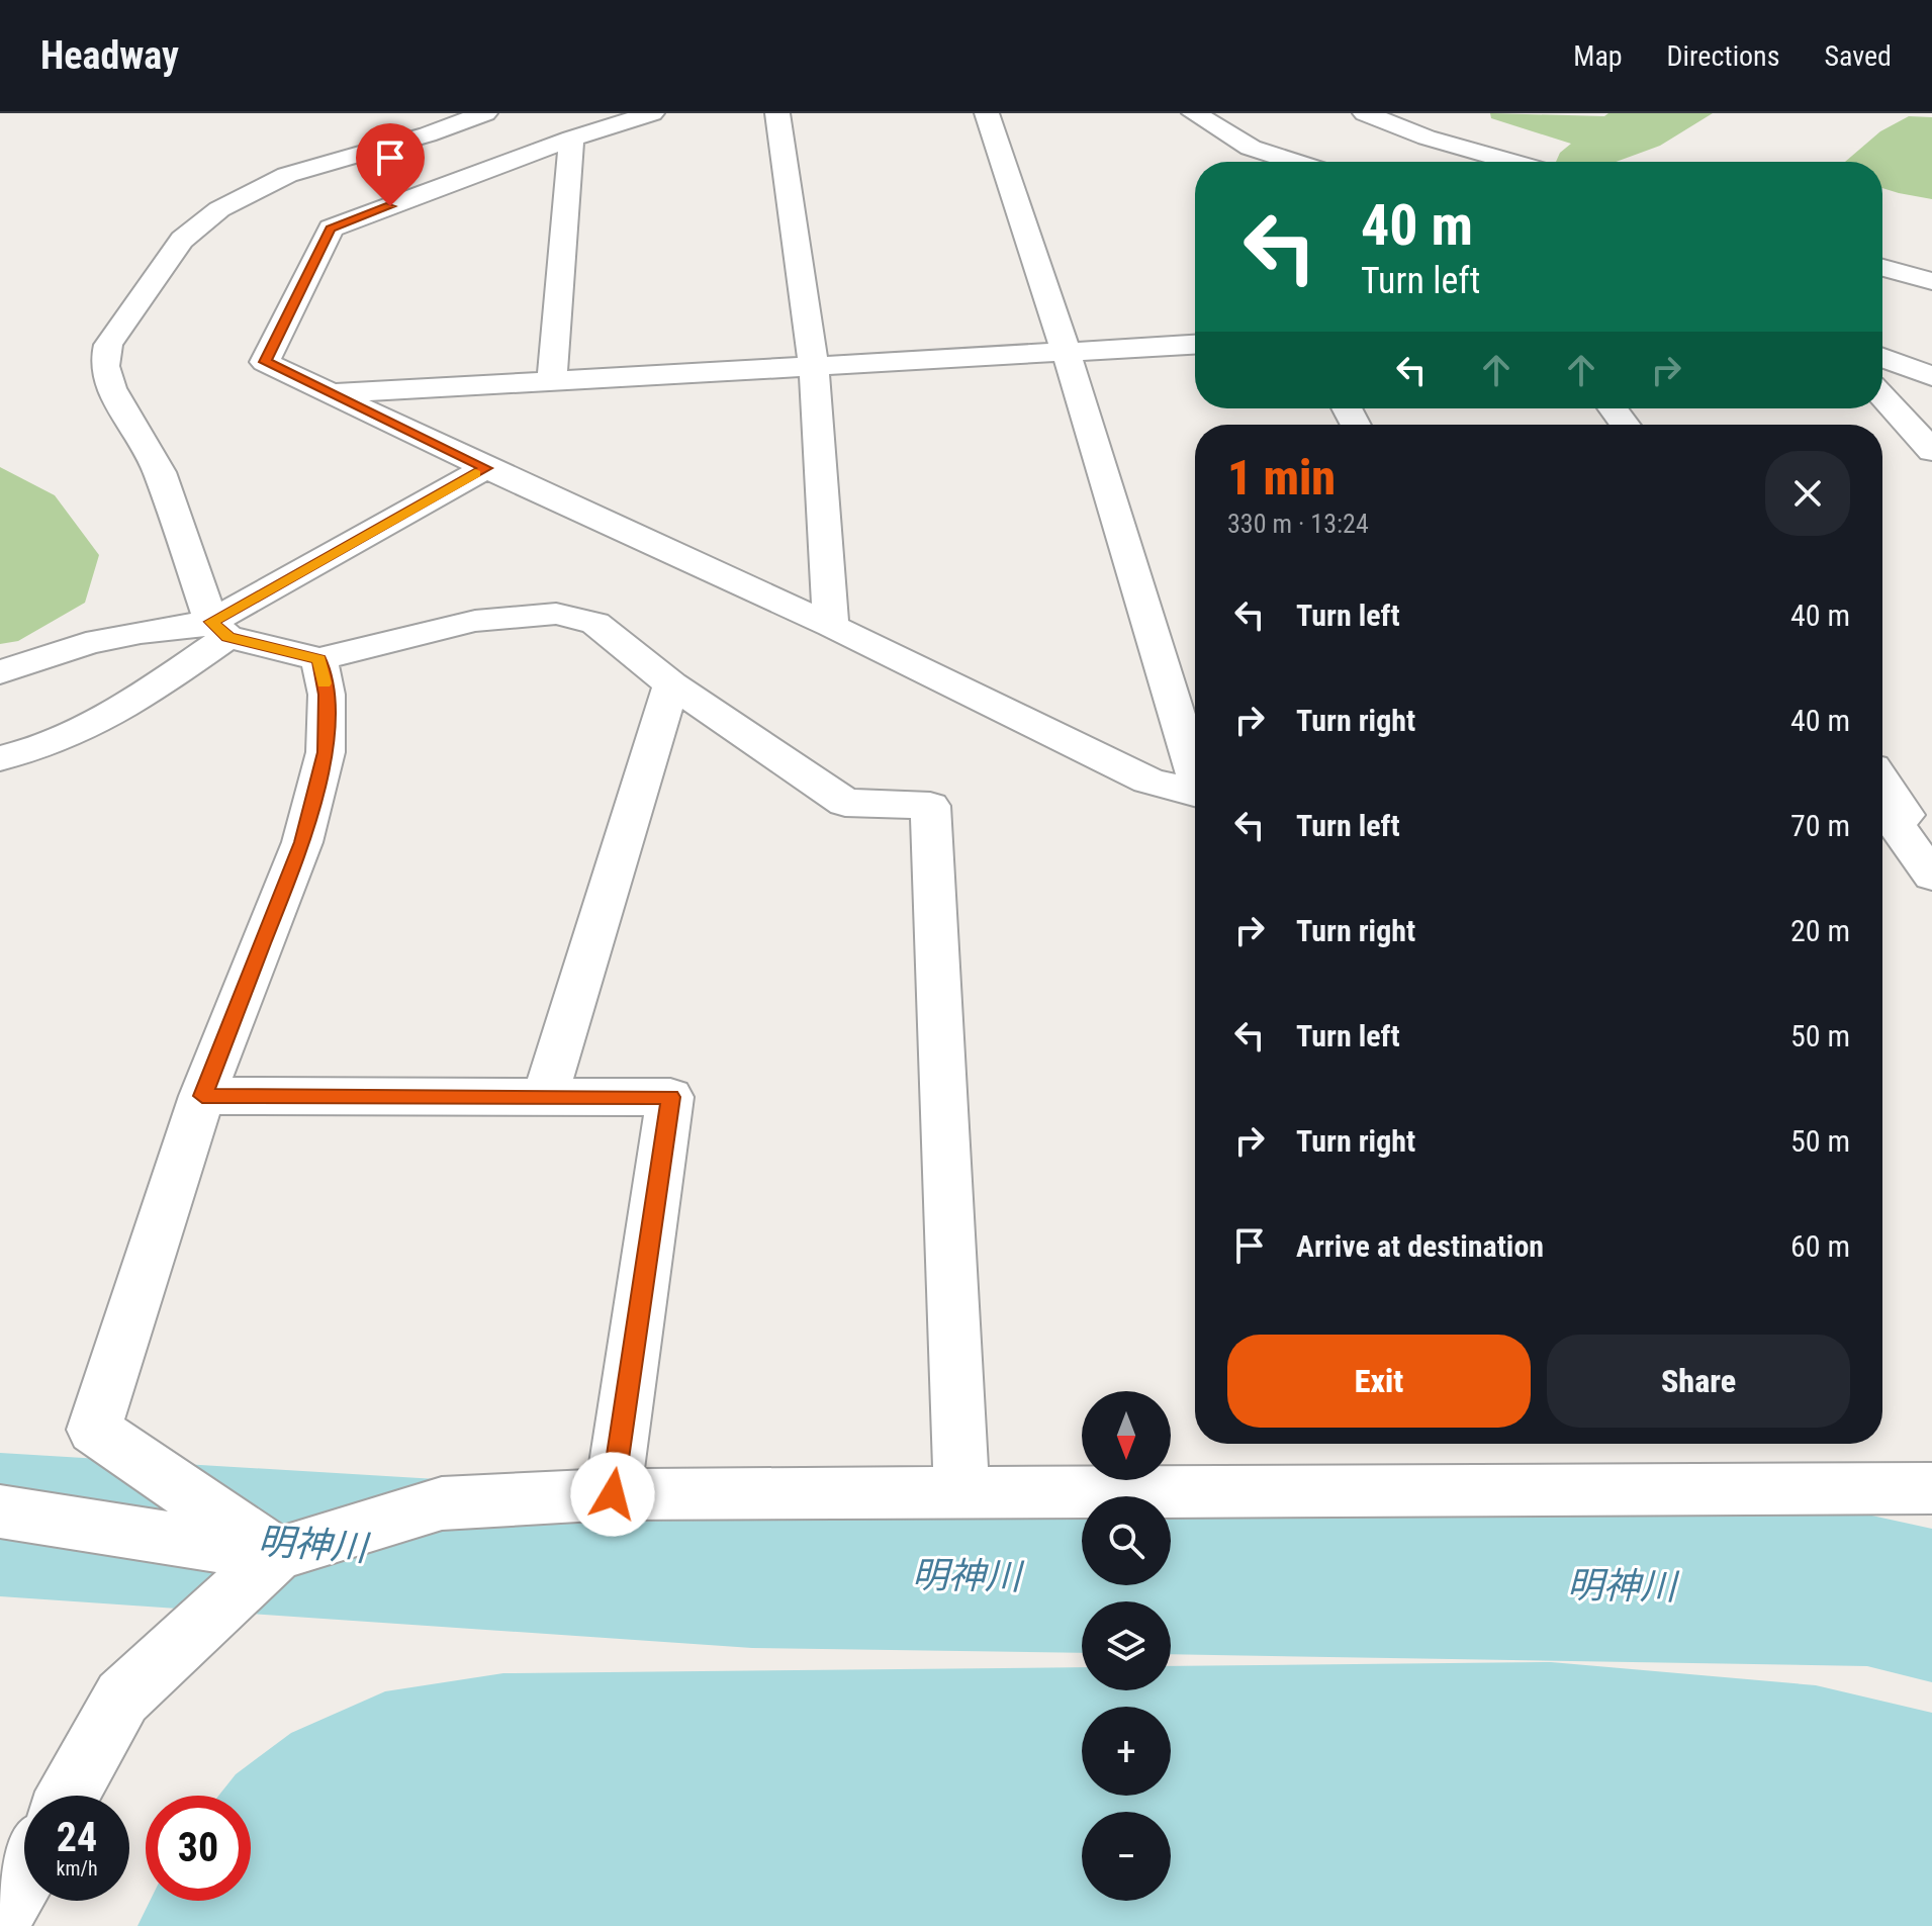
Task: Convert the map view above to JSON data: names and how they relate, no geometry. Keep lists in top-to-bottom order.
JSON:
{
  "water": ["明神川"],
  "north": "bottom",
  "page": {
    "header": "Headway",
    "nav": ["Map", "Directions", "Saved"],
    "turn": ["40 m", "Turn left"],
    "heading": ["1 min", "330 m · 13:24"],
    "list": [
      {
        "name": "Turn left",
        "value": "40 m"
      },
      {
        "name": "Turn right",
        "value": "40 m"
      },
      {
        "name": "Turn left",
        "value": "70 m"
      },
      {
        "name": "Turn right",
        "value": "20 m"
      },
      {
        "name": "Turn left",
        "value": "50 m"
      },
      {
        "name": "Turn right",
        "value": "50 m"
      },
      {
        "name": "Arrive at destination",
        "value": "60 m"
      }
    ],
    "buttons": ["Exit", "Share"],
    "map_buttons": ["+", "−"],
    "speed": "24 km/h",
    "limit": "30"
  }
}
